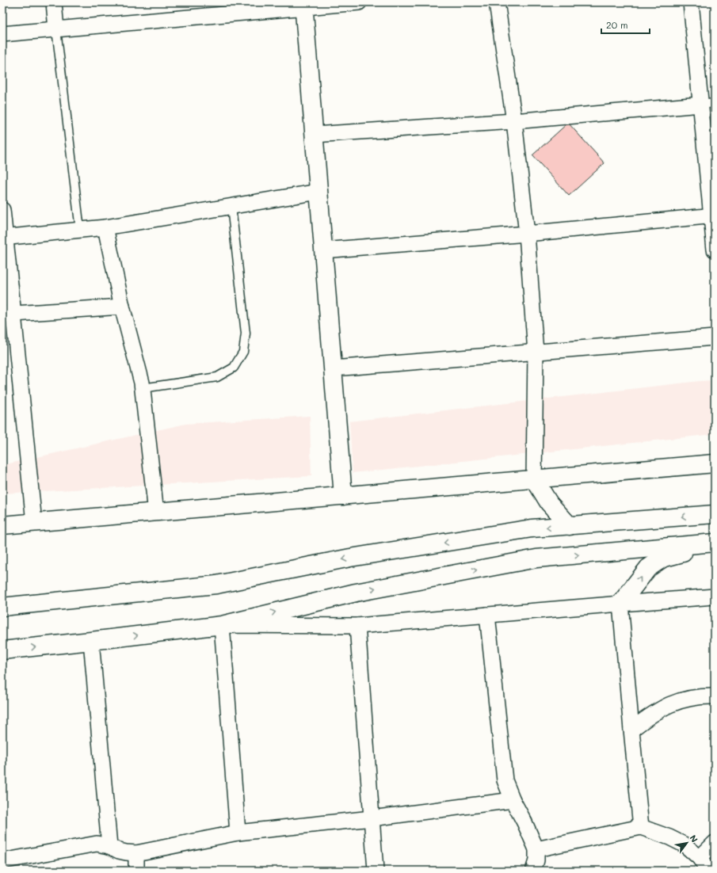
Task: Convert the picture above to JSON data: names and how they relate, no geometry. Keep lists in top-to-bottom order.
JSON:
{
  "scale_bar": "20 m",
  "north": "top right"
}
